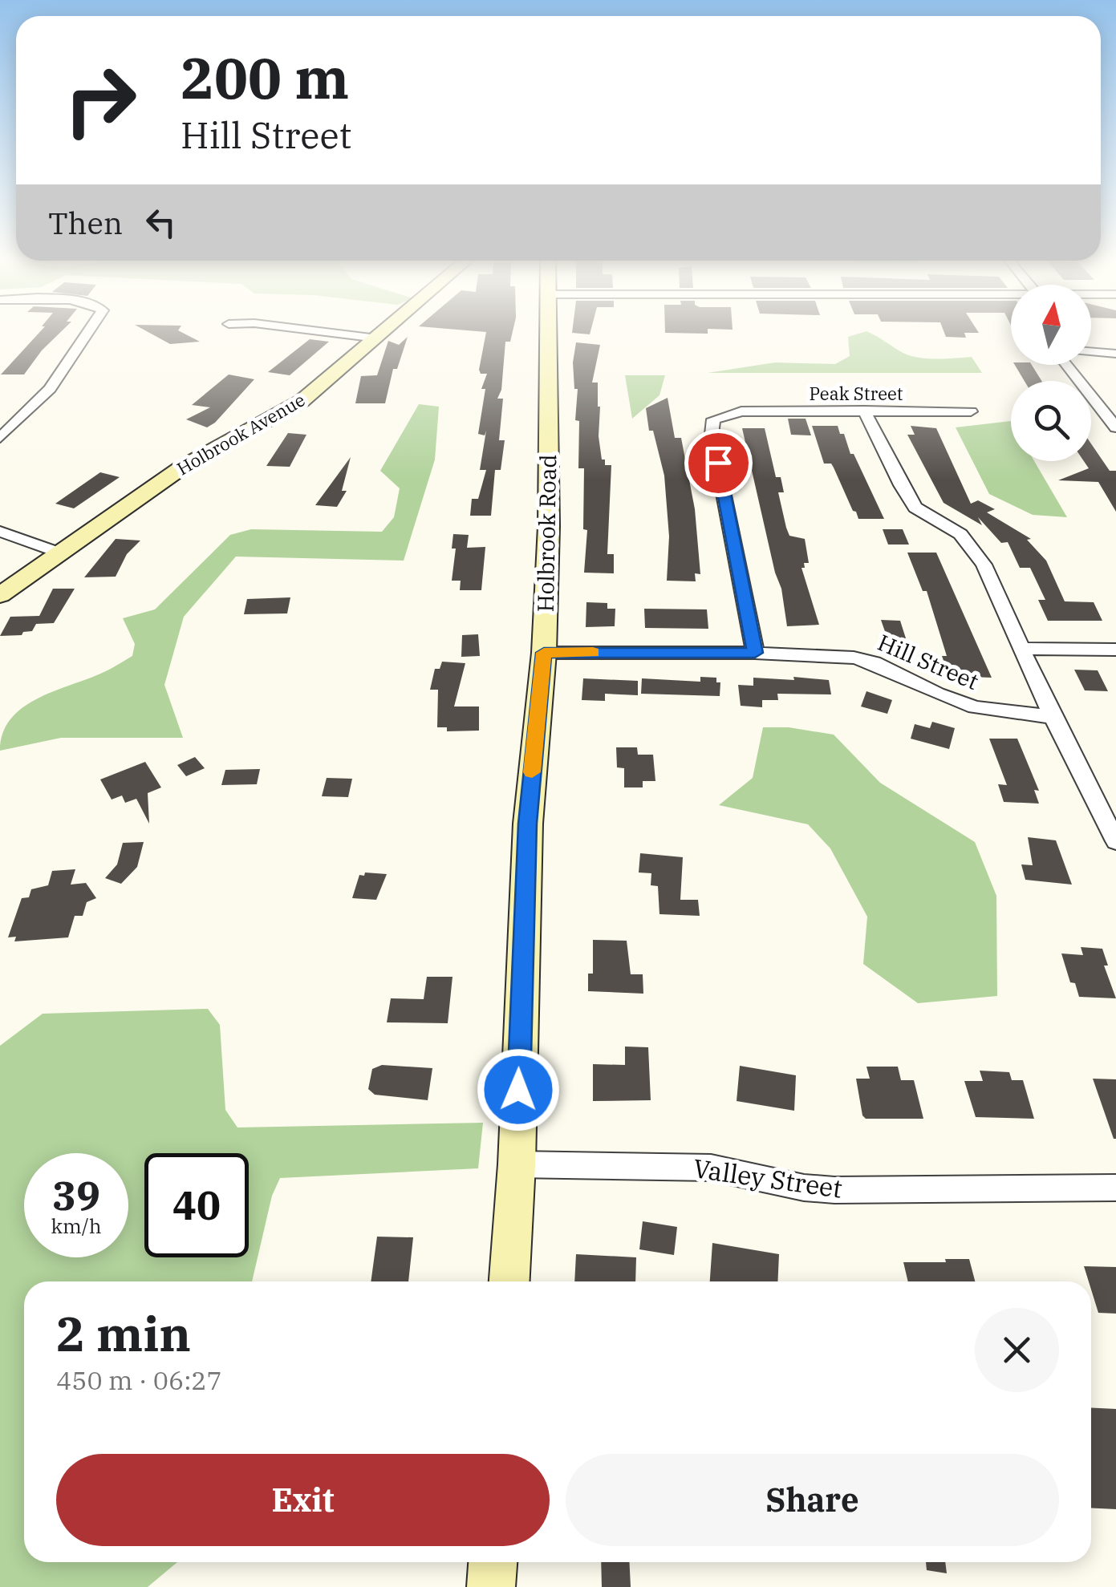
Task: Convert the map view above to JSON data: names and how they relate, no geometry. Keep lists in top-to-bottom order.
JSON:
{
  "streets": {
    "street": [
      "Peak Street",
      "Holbrook Avenue",
      "Holbrook Road",
      "Hill Street",
      "Valley Street"
    ]
  },
  "crossings": [
    ["Peak Street", "Hill Street"],
    ["Holbrook Road", "Hill Street"],
    ["Holbrook Road", "Valley Street"]
  ],
  "north": "top",
  "page": {
    "turn": ["200 m", "Hill Street"],
    "then": "Then",
    "speed": "39 km/h",
    "limit": "40",
    "heading": ["2 min", "450 m · 06:27"],
    "buttons": ["Exit", "Share"]
  }
}
